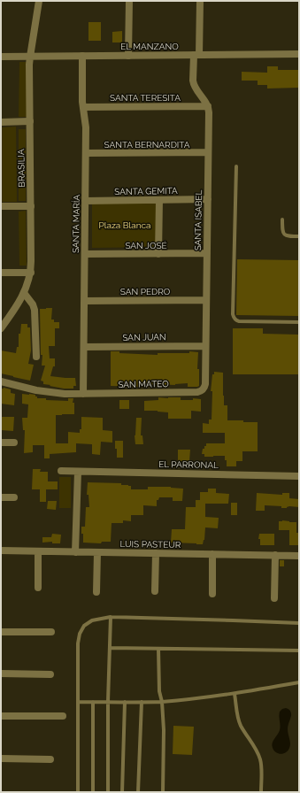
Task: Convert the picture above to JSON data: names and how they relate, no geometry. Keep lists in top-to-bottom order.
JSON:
{
  "streets": {
    "street": [
      "EL MANZANO",
      "SANTA TERESITA",
      "SANTA BERNARDITA",
      "BRASILIA",
      "SANTA GEMITA",
      "SANTA ISABEL",
      "SANTA MARÍA",
      "SAN JOSÉ",
      "SAN PEDRO",
      "SAN JUAN",
      "SAN MATEO",
      "EL PARRONAL",
      "LUIS PASTEUR"
    ]
  },
  "crossings": [
    ["EL MANZANO", "BRASILIA"],
    ["EL MANZANO", "SANTA MARÍA"],
    ["SANTA TERESITA", "SANTA ISABEL"],
    ["SANTA TERESITA", "SANTA MARÍA"],
    ["SANTA BERNARDITA", "SANTA ISABEL"],
    ["SANTA BERNARDITA", "SANTA MARÍA"],
    ["SANTA GEMITA", "SANTA ISABEL"],
    ["SANTA GEMITA", "SANTA MARÍA"],
    ["SANTA ISABEL", "SAN JOSÉ"],
    ["SANTA ISABEL", "SAN PEDRO"],
    ["SANTA ISABEL", "SAN JUAN"],
    ["SANTA ISABEL", "SAN MATEO"],
    ["SANTA MARÍA", "SAN JOSÉ"],
    ["SANTA MARÍA", "SAN PEDRO"],
    ["SANTA MARÍA", "SAN JUAN"],
    ["SANTA MARÍA", "SAN MATEO"]
  ],
  "parks": ["Plaza Blanca"]
}
